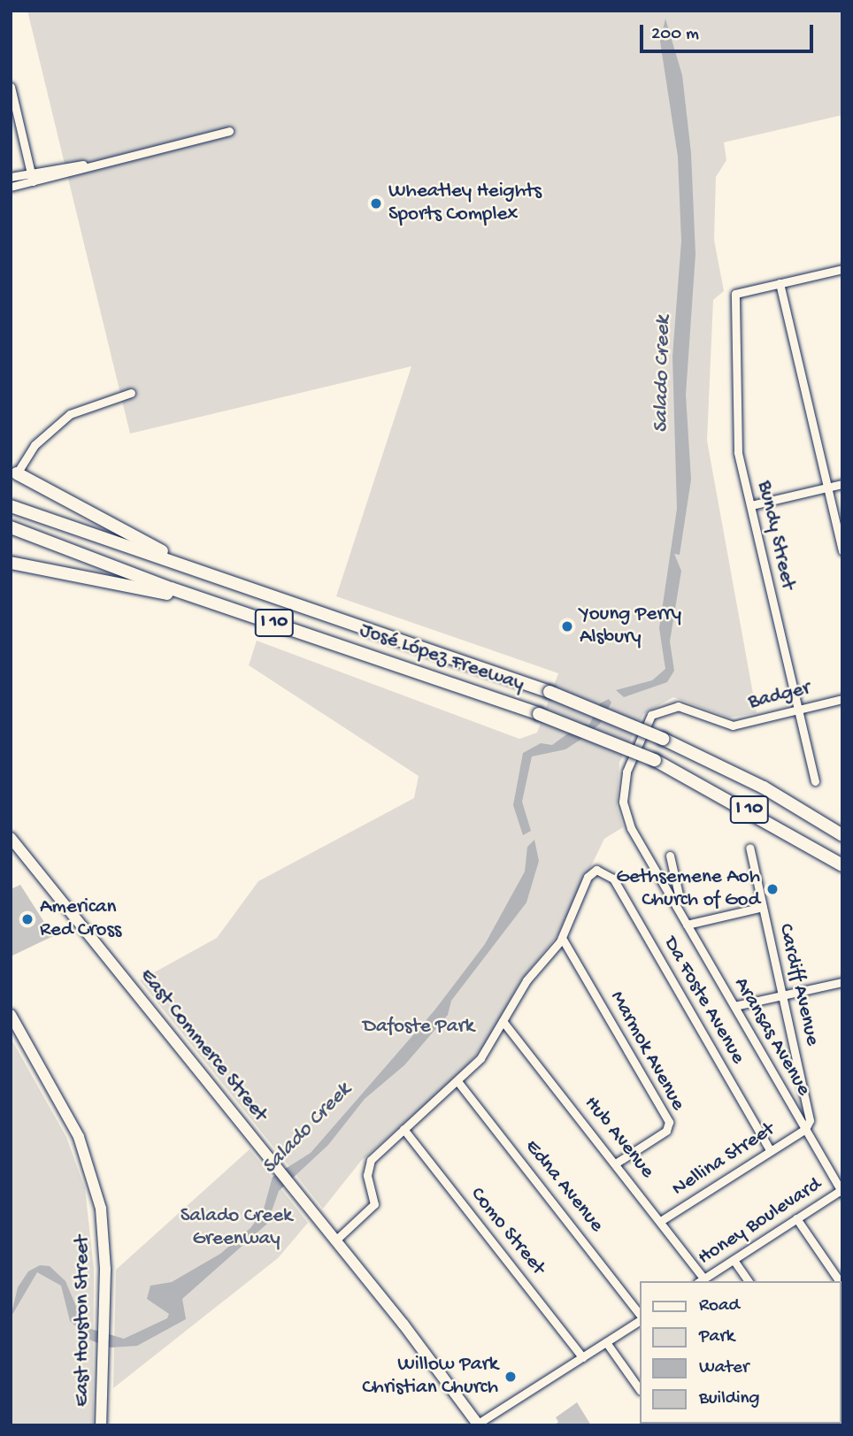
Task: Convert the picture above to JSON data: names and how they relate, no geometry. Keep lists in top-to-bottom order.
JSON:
{
  "streets": {
    "highway": ["I 10", "José López Freeway"],
    "main road": ["East Commerce Street", "East Houston Street"],
    "street": [
      "Bundy Street",
      "Badger",
      "Cardiff Avenue",
      "Da Foste Avenue",
      "Aransas Avenue",
      "Marmok Avenue",
      "Hub Avenue",
      "Nellina Street",
      "Edna Avenue",
      "Honey Boulevard",
      "Como Street"
    ]
  },
  "crossings": [
    ["Bundy Street", "Badger"],
    ["Badger", "Aransas Avenue"],
    ["Cardiff Avenue", "Aransas Avenue"],
    ["Cardiff Avenue", "Nellina Street"],
    ["Da Foste Avenue", "East Commerce Street"],
    ["Da Foste Avenue", "Marmok Avenue"],
    ["Da Foste Avenue", "Hub Avenue"],
    ["Da Foste Avenue", "Nellina Street"],
    ["Da Foste Avenue", "Edna Avenue"],
    ["Da Foste Avenue", "Como Street"],
    ["Aransas Avenue", "Nellina Street"],
    ["Aransas Avenue", "Honey Boulevard"],
    ["Marmok Avenue", "Hub Avenue"],
    ["Hub Avenue", "Nellina Street"],
    ["Hub Avenue", "Honey Boulevard"]
  ],
  "water": ["Salado Creek"],
  "parks": ["Dafoste Park", "Salado Creek Greenway"],
  "places": [
    "Wheatley Heights Sports Complex",
    "Young Perry Alsbury",
    "Gethsemene Aoh Church of God",
    "American Red Cross",
    "Willow Park Christian Church"
  ],
  "legend": [
    "Road",
    "Park",
    "Water",
    "Building"
  ],
  "scale_bar": "200 m"
}
